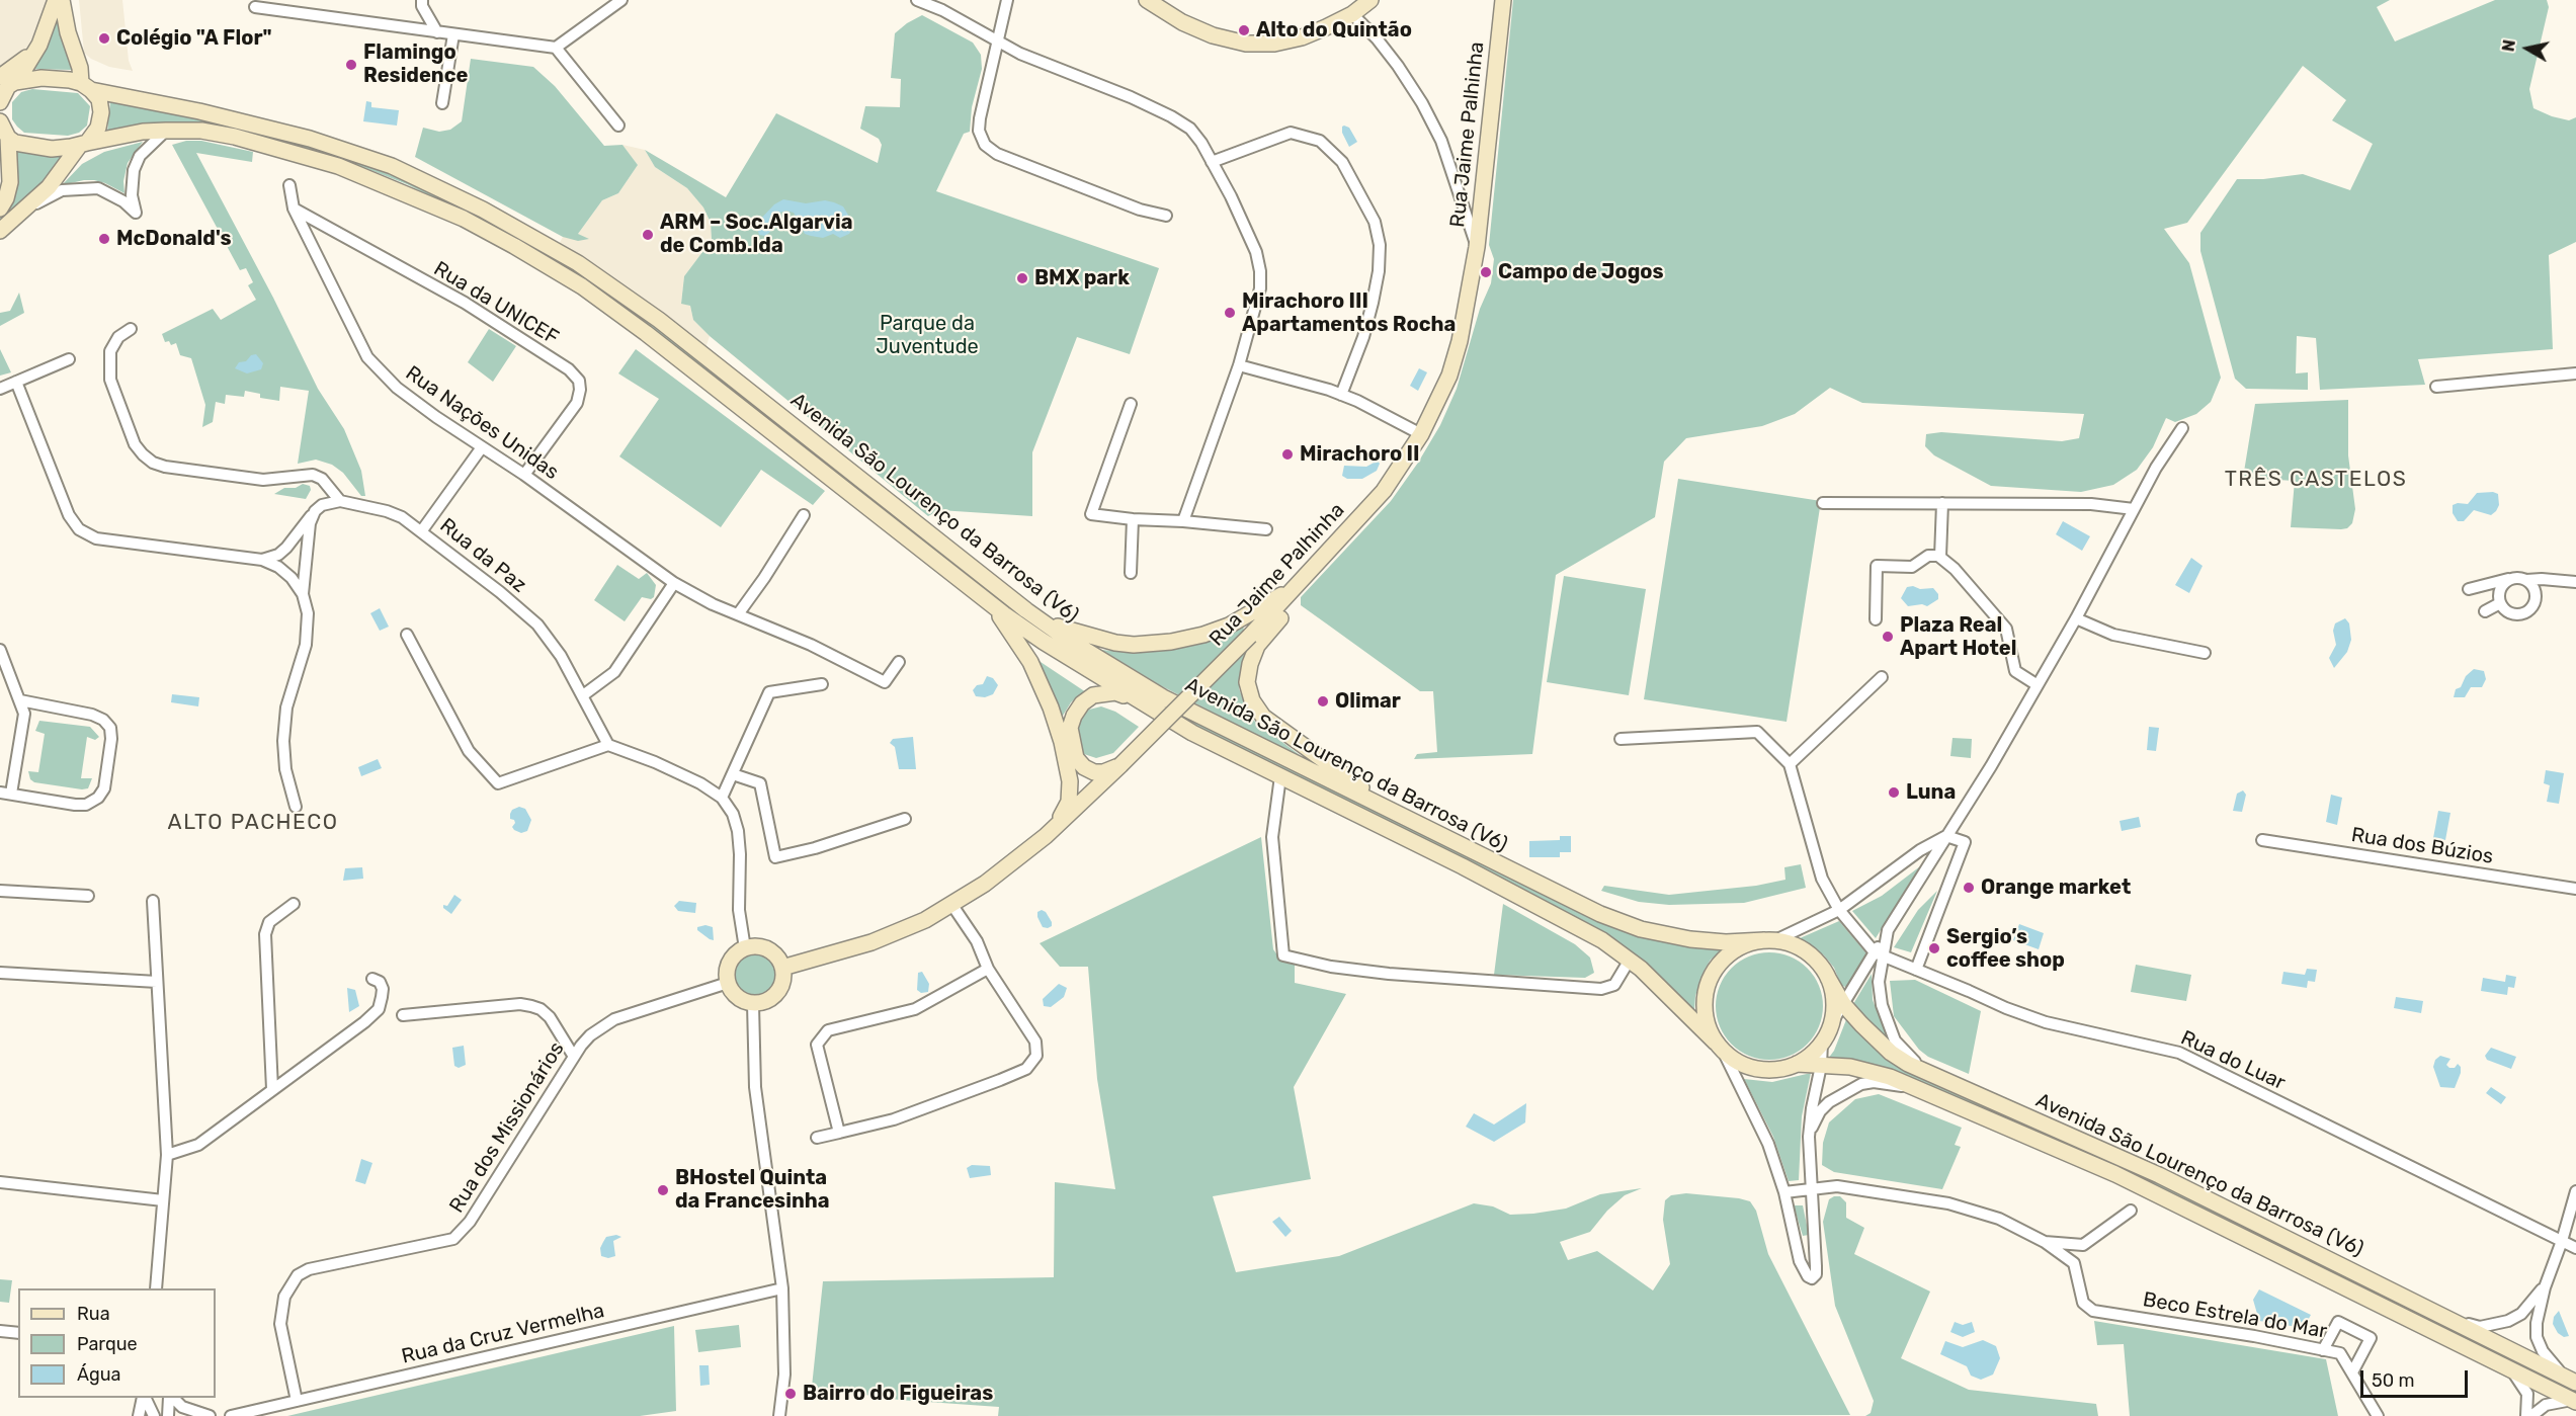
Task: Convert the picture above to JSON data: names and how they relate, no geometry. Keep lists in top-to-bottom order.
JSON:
{
  "streets": {
    "main road": ["Rua Jaime Palhinha", "Avenida São Lourenço da Barrosa (V6)"],
    "street": [
      "Rua da UNICEF",
      "Rua Nações Unidas",
      "Rua da Paz",
      "Rua dos Búzios",
      "Rua do Luar",
      "Rua dos Missionários",
      "Beco Estrela do Mar",
      "Rua da Cruz Vermelha"
    ]
  },
  "crossings": [
    ["Rua Jaime Palhinha", "Rua dos Missionários"],
    ["Rua da UNICEF", "Rua Nações Unidas"],
    ["Rua dos Missionários", "Rua da Cruz Vermelha"]
  ],
  "districts": ["TRÊS CASTELOS", "ALTO PACHECO"],
  "parks": ["Parque da Juventude"],
  "places": [
    "Alto do Quintão",
    "Colégio \"A Flor\"",
    "Flamingo Residence",
    "ARM – Soc.Algarvia de Comb.lda",
    "McDonald's",
    "Campo de Jogos",
    "BMX park",
    "Mirachoro III Apartamentos Rocha",
    "Mirachoro II",
    "Plaza Real Apart Hotel",
    "Olimar",
    "Luna",
    "Orange market",
    "Sergio’s coffee shop",
    "BHostel Quinta da Francesinha",
    "Bairro do Figueiras"
  ],
  "legend": ["Rua", "Parque", "Água"],
  "scale_bar": "50 m",
  "north": "left"
}
